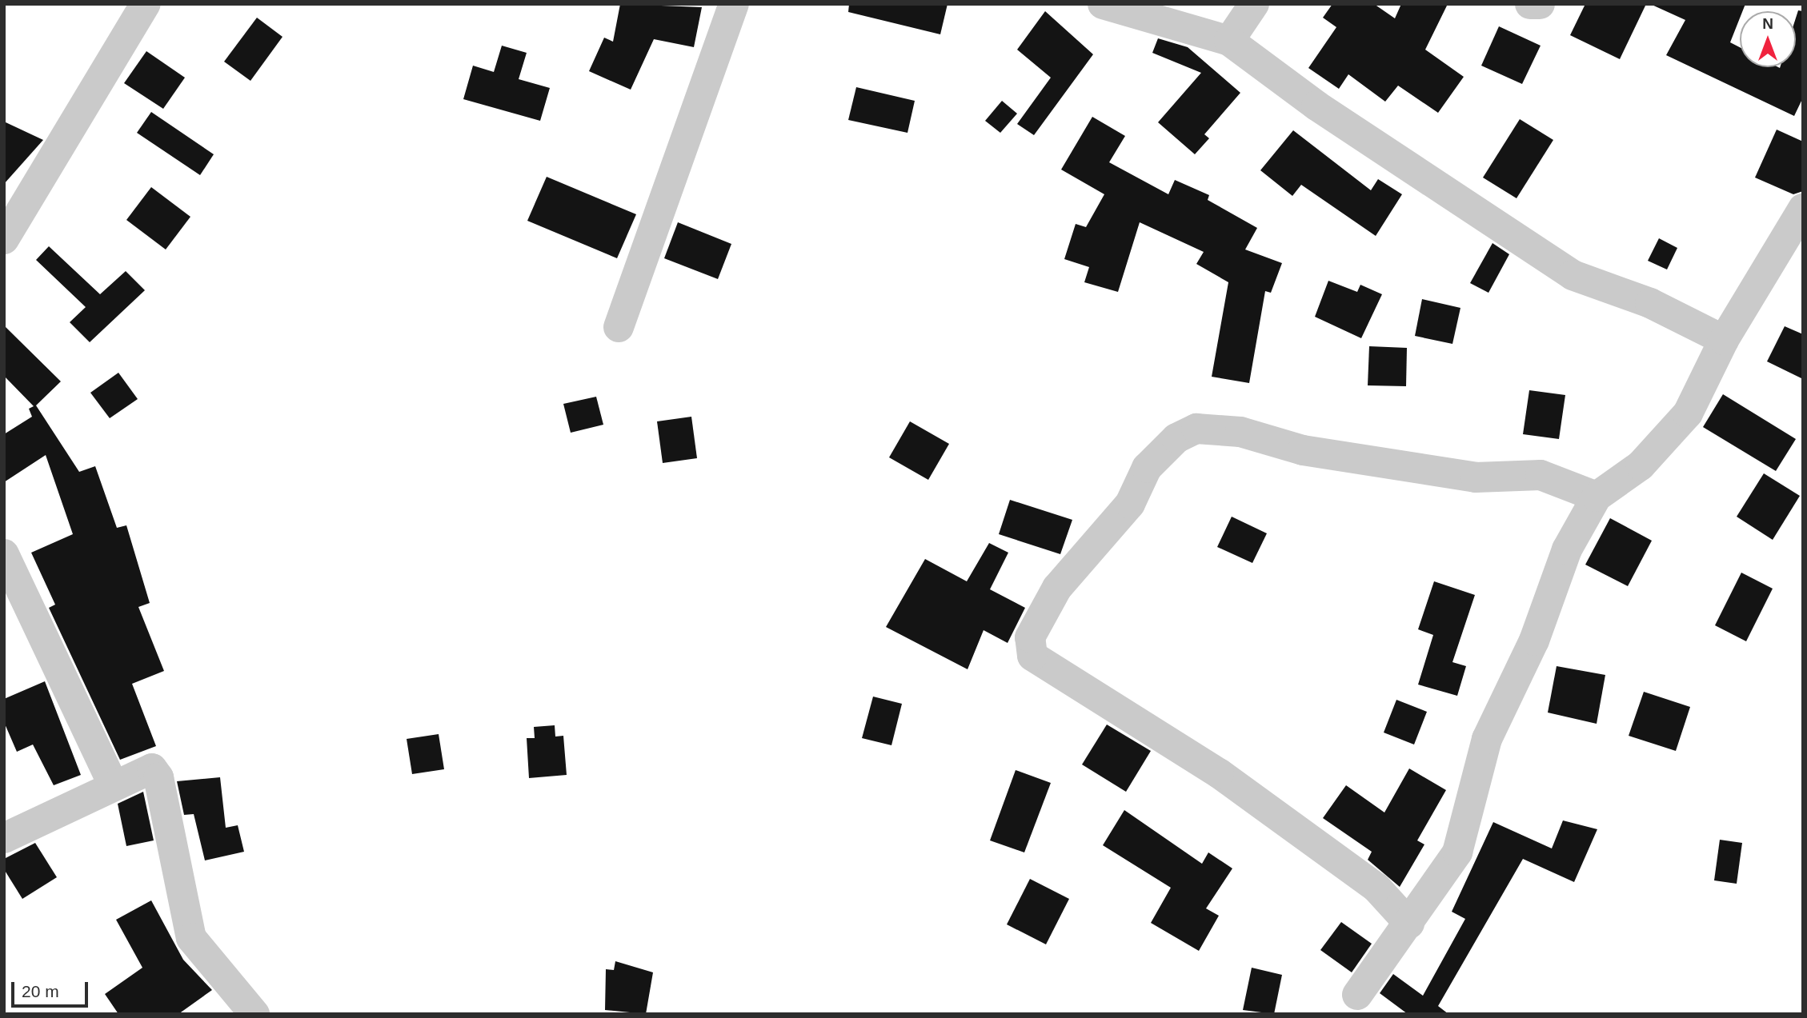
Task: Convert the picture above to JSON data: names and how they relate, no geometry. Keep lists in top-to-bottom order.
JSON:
{
  "scale_bar": "20 m",
  "north": "top"
}
